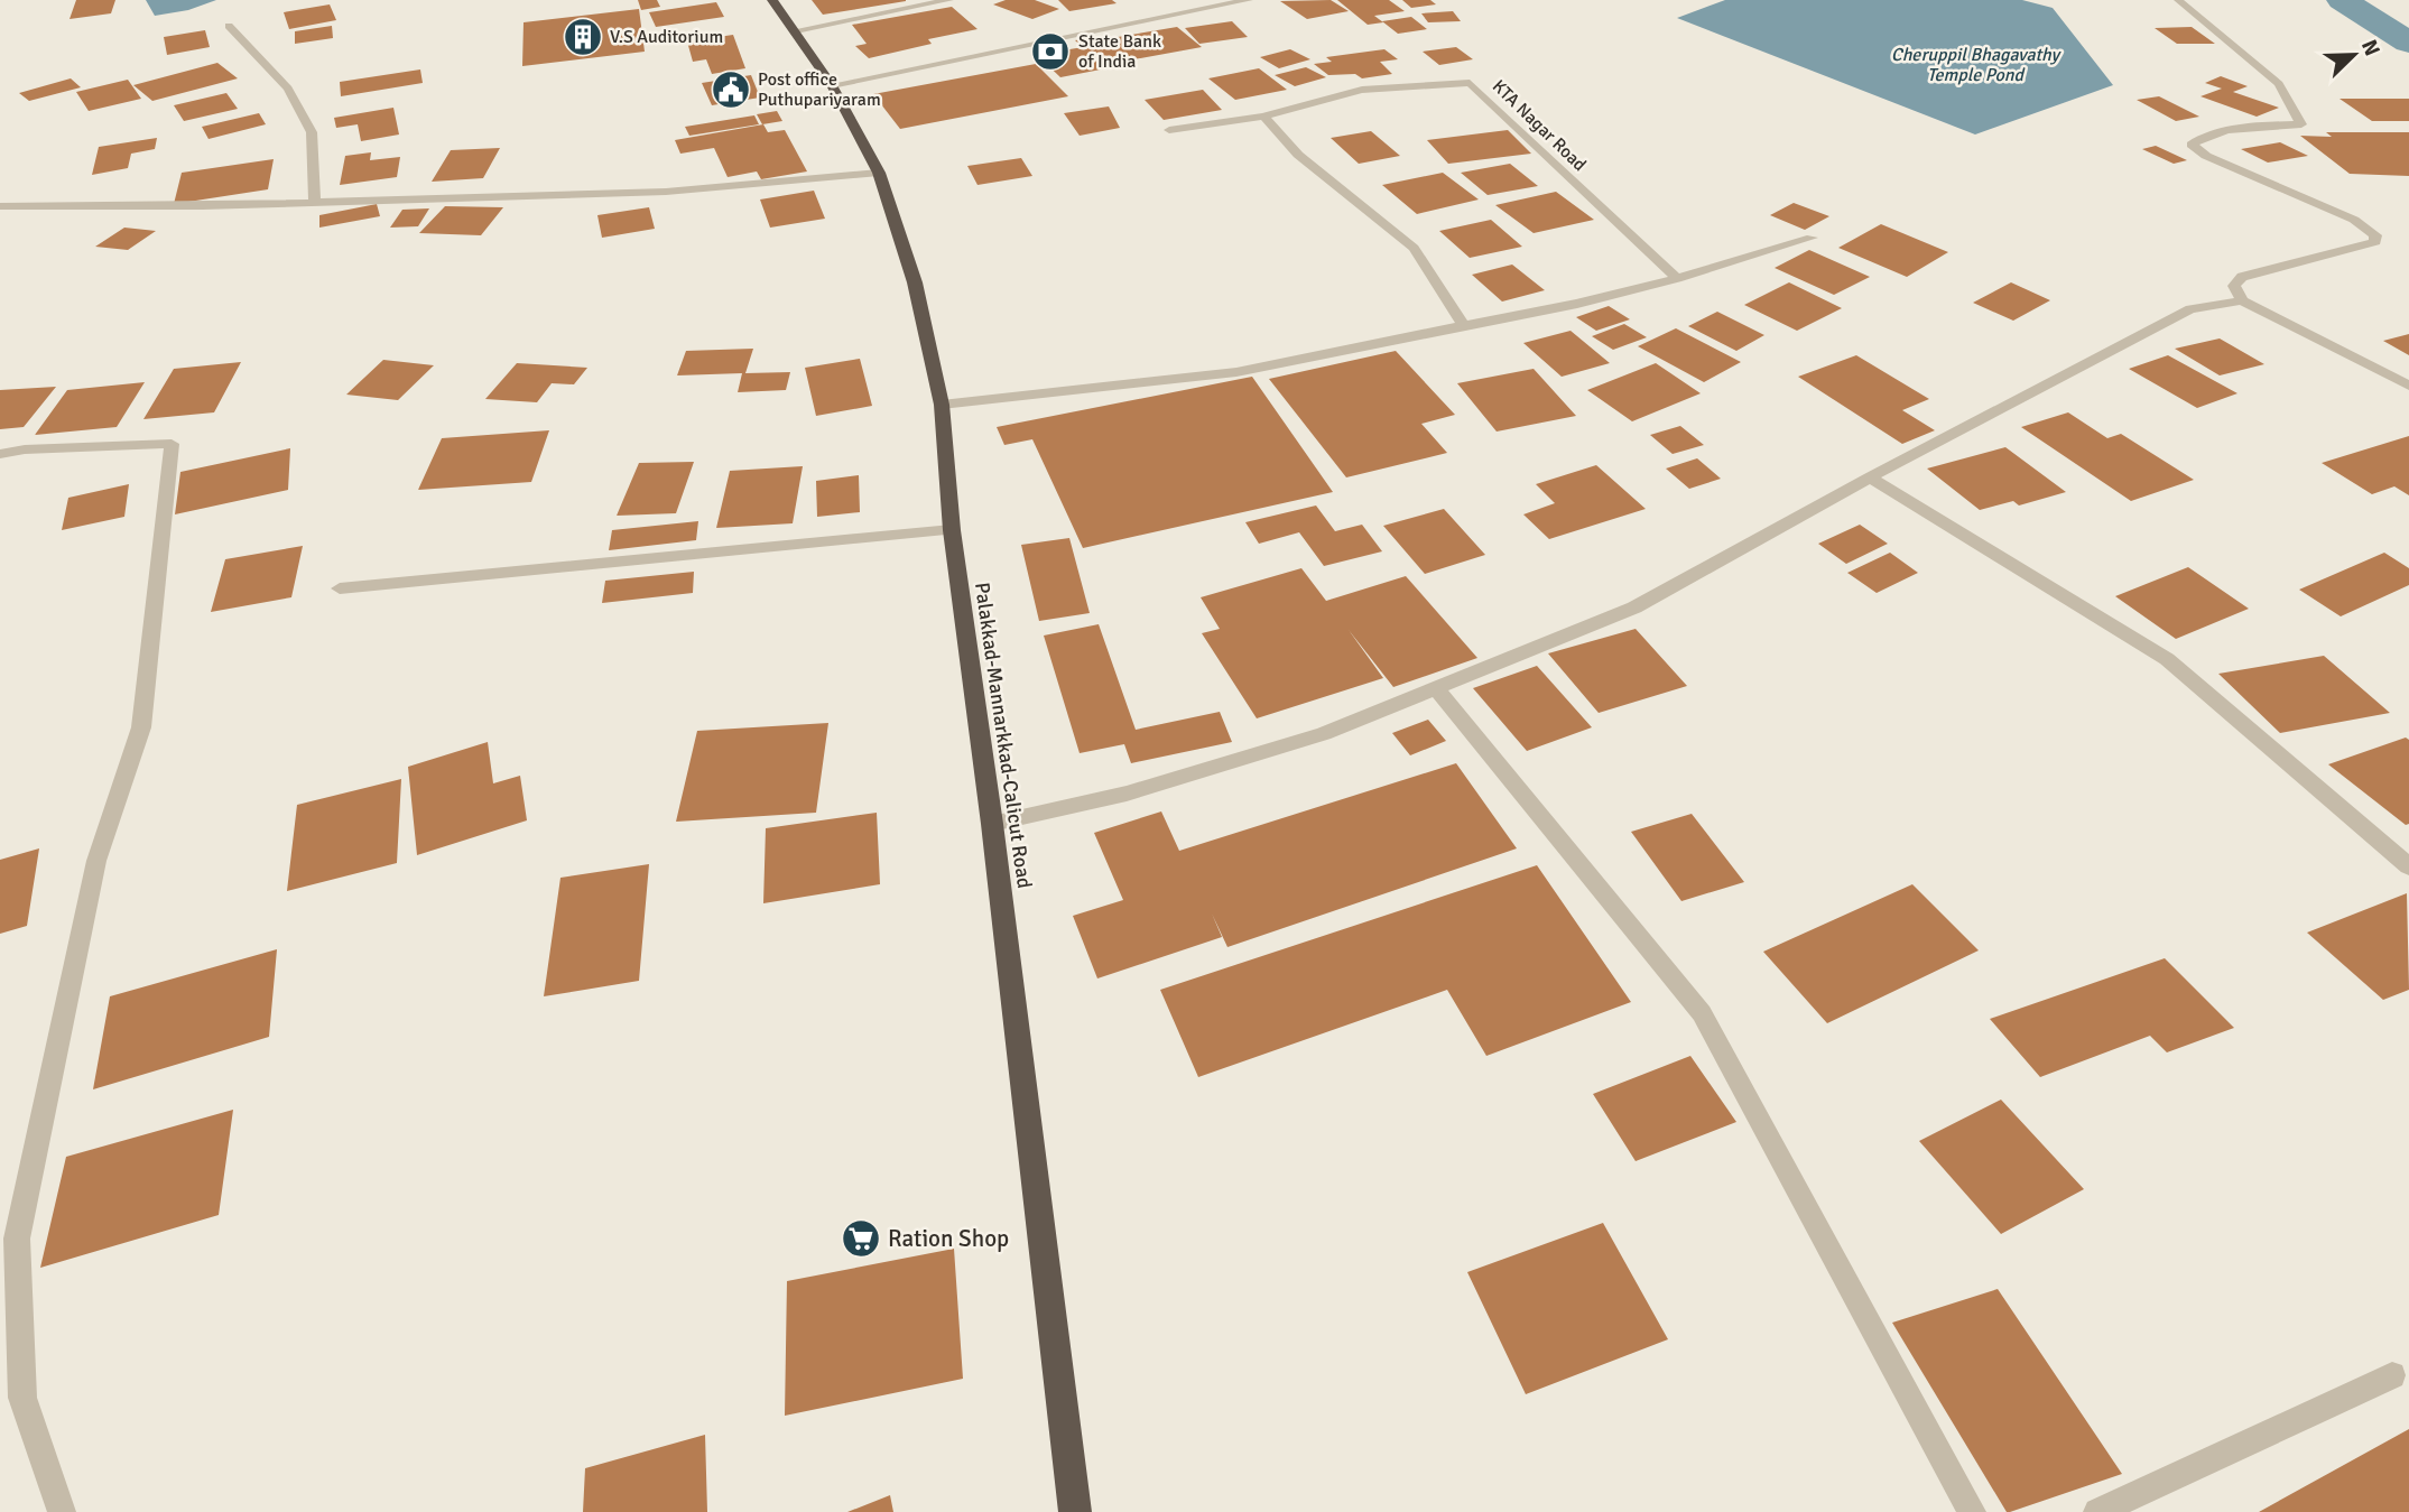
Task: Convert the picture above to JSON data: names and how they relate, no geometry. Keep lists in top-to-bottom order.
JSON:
{
  "streets": {
    "highway": ["Palakkad-Mannarkkad-Calicut Road"],
    "street": ["KTA Nagar Road"]
  },
  "water": ["Cheruppil Bhagavathy Temple Pond"],
  "places": {
    "building": ["V.S Auditorium"],
    "bank": ["State Bank of India"],
    "public building": ["Post office Puthupariyaram"],
    "supermarket": ["Ration Shop"]
  },
  "north": "top right"
}
